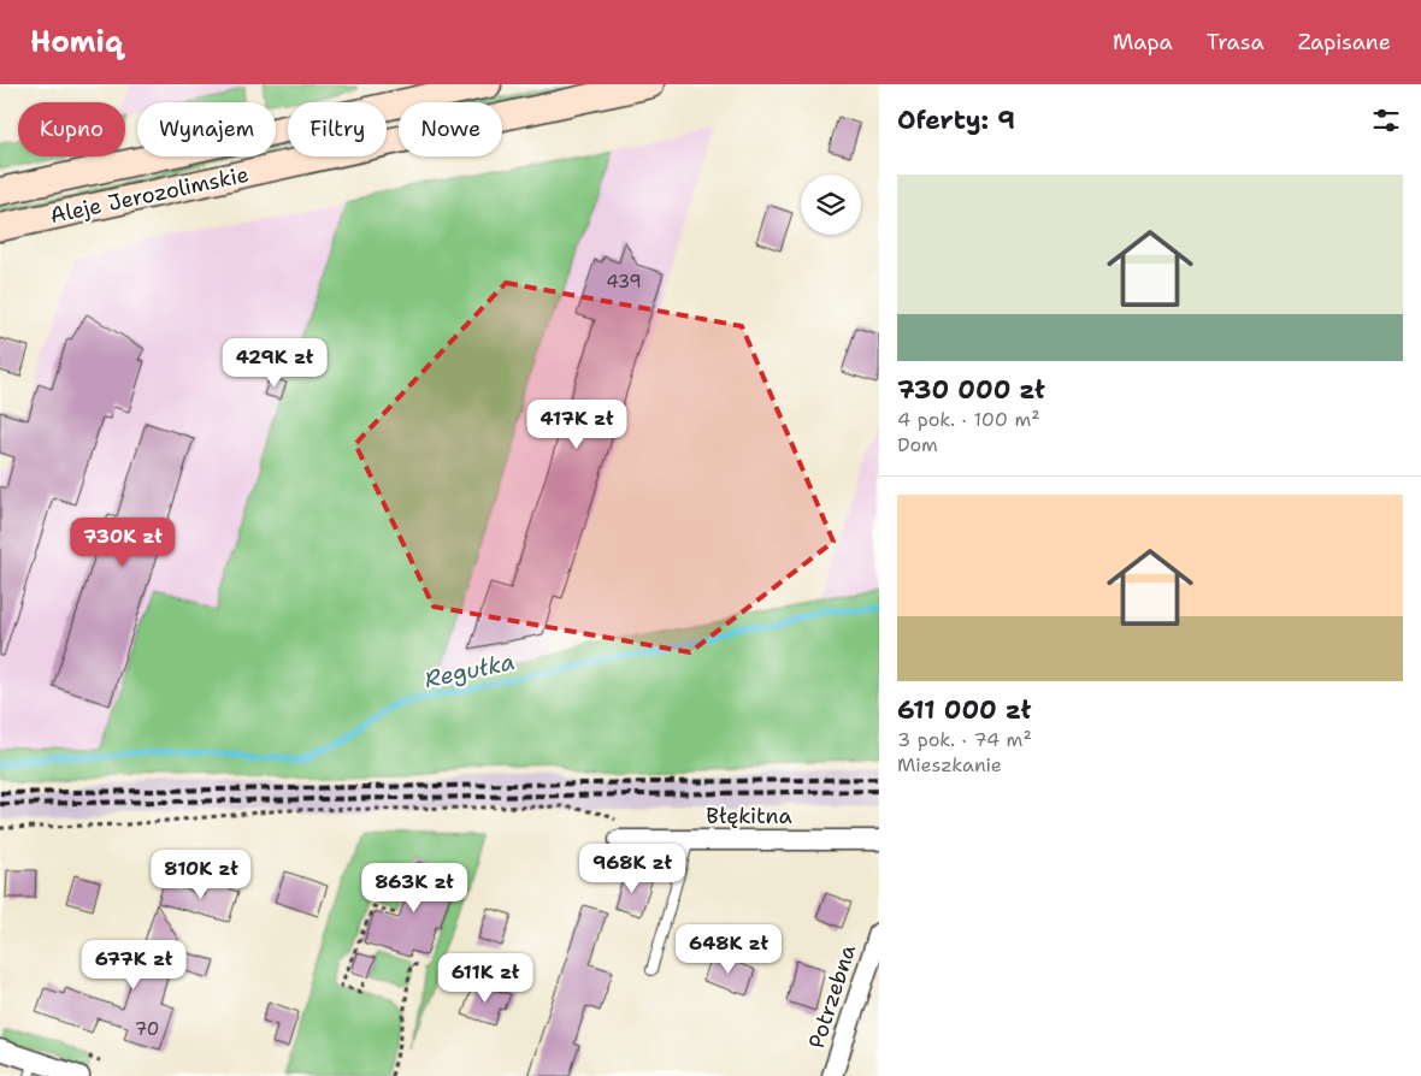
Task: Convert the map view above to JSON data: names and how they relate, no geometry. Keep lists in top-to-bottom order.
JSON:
{
  "streets": {
    "main road": ["Aleje Jerozolimskie"],
    "street": ["Błękitna", "Potrzebna"]
  },
  "water": ["Regułka"],
  "house_numbers": ["439", "70"],
  "page": {
    "header": "Homiq",
    "nav": ["Mapa", "Trasa", "Zapisane"],
    "heading": "Oferty: 9",
    "chip": [
      "Kupno",
      "Wynajem",
      "Filtry",
      "Nowe"
    ],
    "list": [
      {
        "name": "730 000 zł",
        "note": "4 pok. · 100 m² · Dom"
      },
      {
        "name": "611 000 zł",
        "note": "3 pok. · 74 m² · Mieszkanie"
      }
    ],
    "price": [
      "429K zł",
      "417K zł",
      "730K zł",
      "968K zł",
      "810K zł",
      "863K zł",
      "648K zł",
      "677K zł",
      "611K zł"
    ]
  }
}
